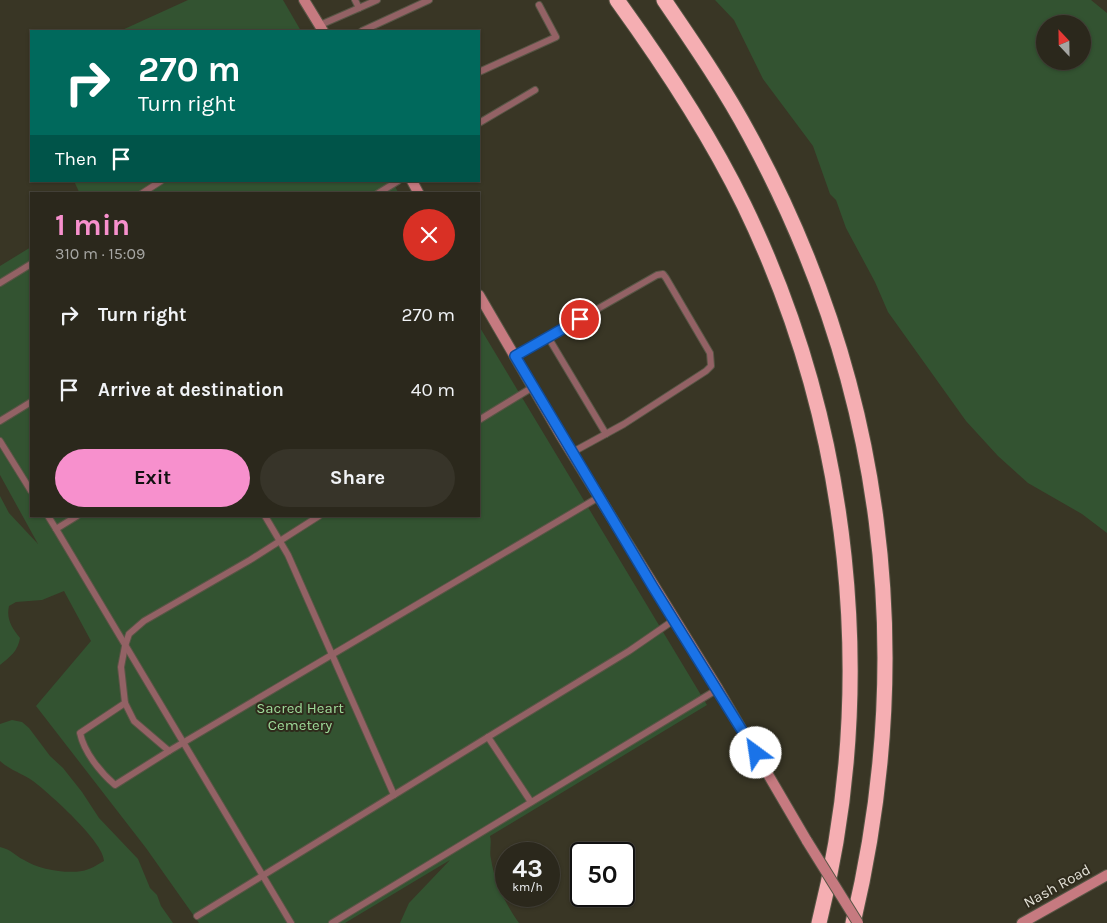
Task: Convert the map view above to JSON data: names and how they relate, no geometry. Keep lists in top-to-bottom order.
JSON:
{
  "streets": {
    "main road": ["Nash Road"]
  },
  "parks": ["Sacred Heart Cemetery"],
  "north": "top",
  "page": {
    "turn": ["270 m", "Turn right"],
    "then": "Then",
    "heading": ["1 min", "310 m · 15:09"],
    "list": [
      {
        "name": "Turn right",
        "value": "270 m"
      },
      {
        "name": "Arrive at destination",
        "value": "40 m"
      }
    ],
    "buttons": ["Exit", "Share"],
    "speed": "43 km/h",
    "limit": "50"
  }
}
